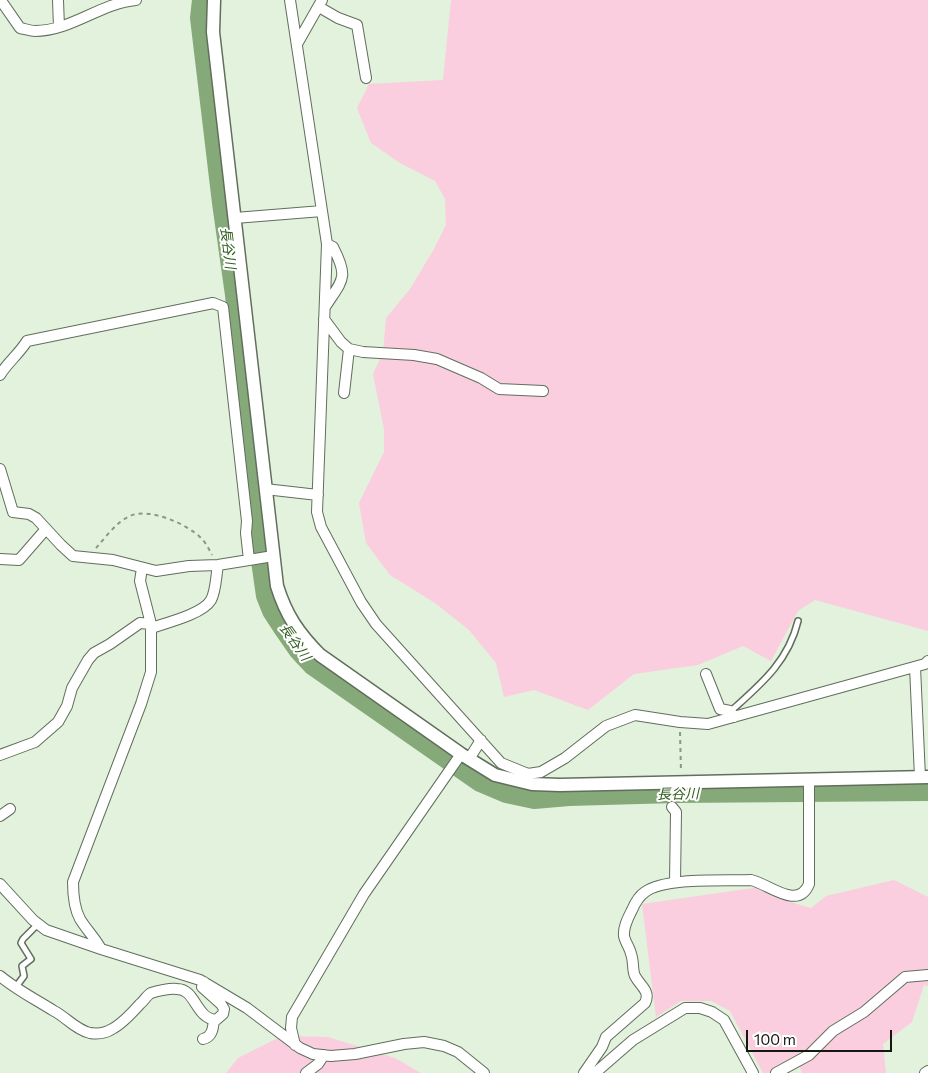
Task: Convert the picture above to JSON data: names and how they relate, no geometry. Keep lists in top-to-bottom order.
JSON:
{
  "water": ["長谷川"],
  "scale_bar": "100 m"
}
